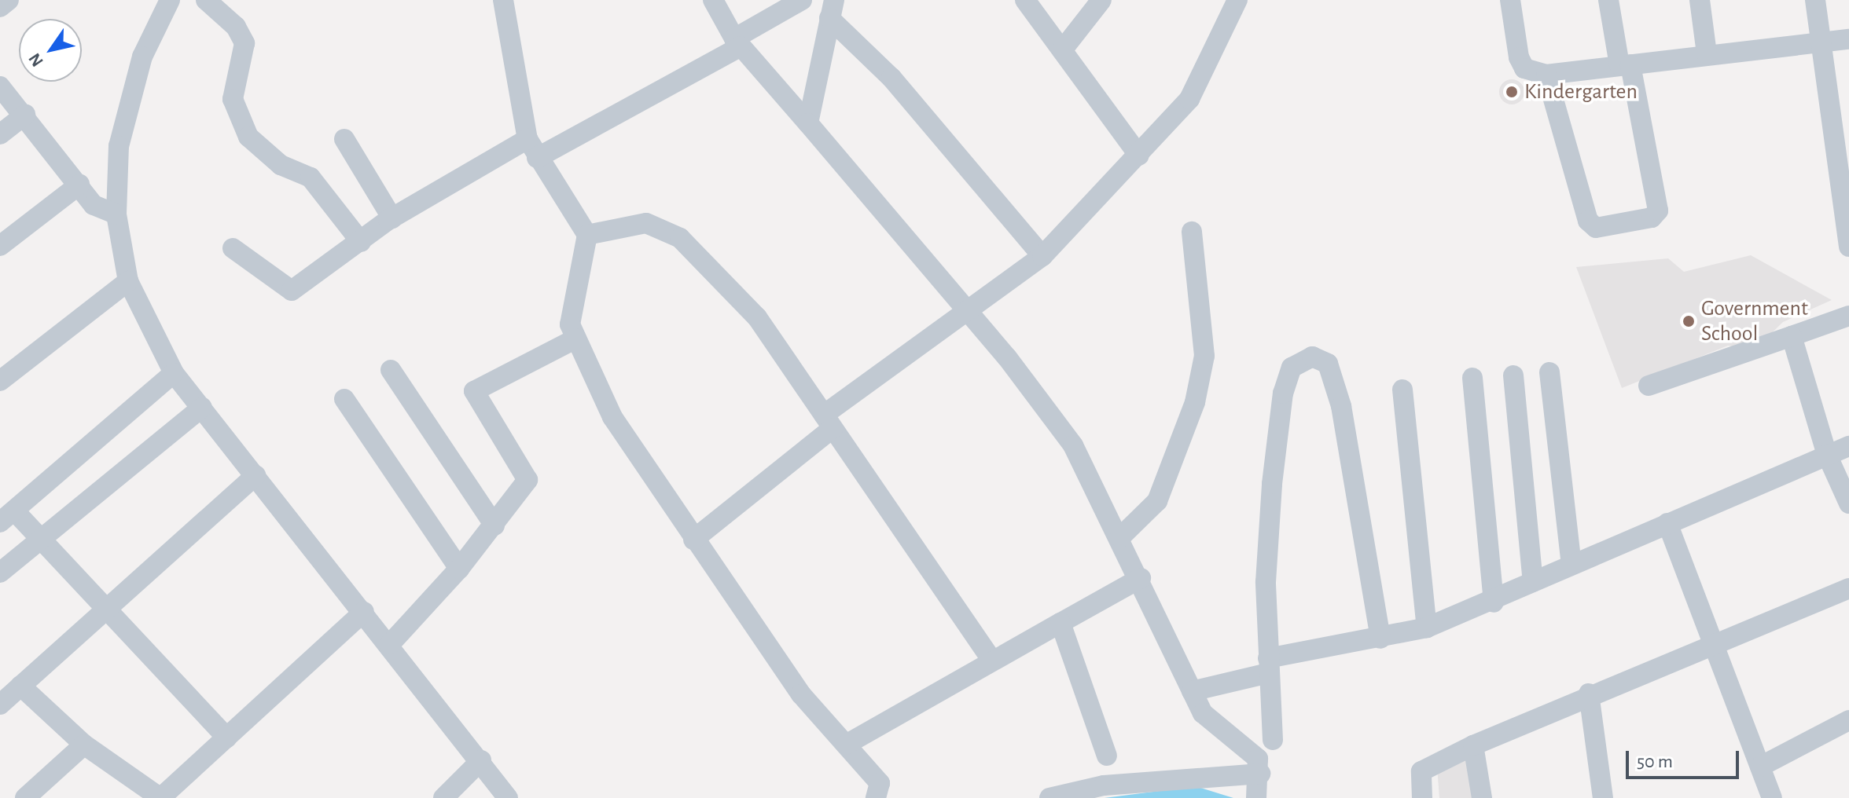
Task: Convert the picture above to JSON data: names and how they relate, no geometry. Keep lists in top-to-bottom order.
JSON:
{
  "places": ["Kindergarten", "Government School"],
  "scale_bar": "50 m",
  "north": "bottom left"
}
